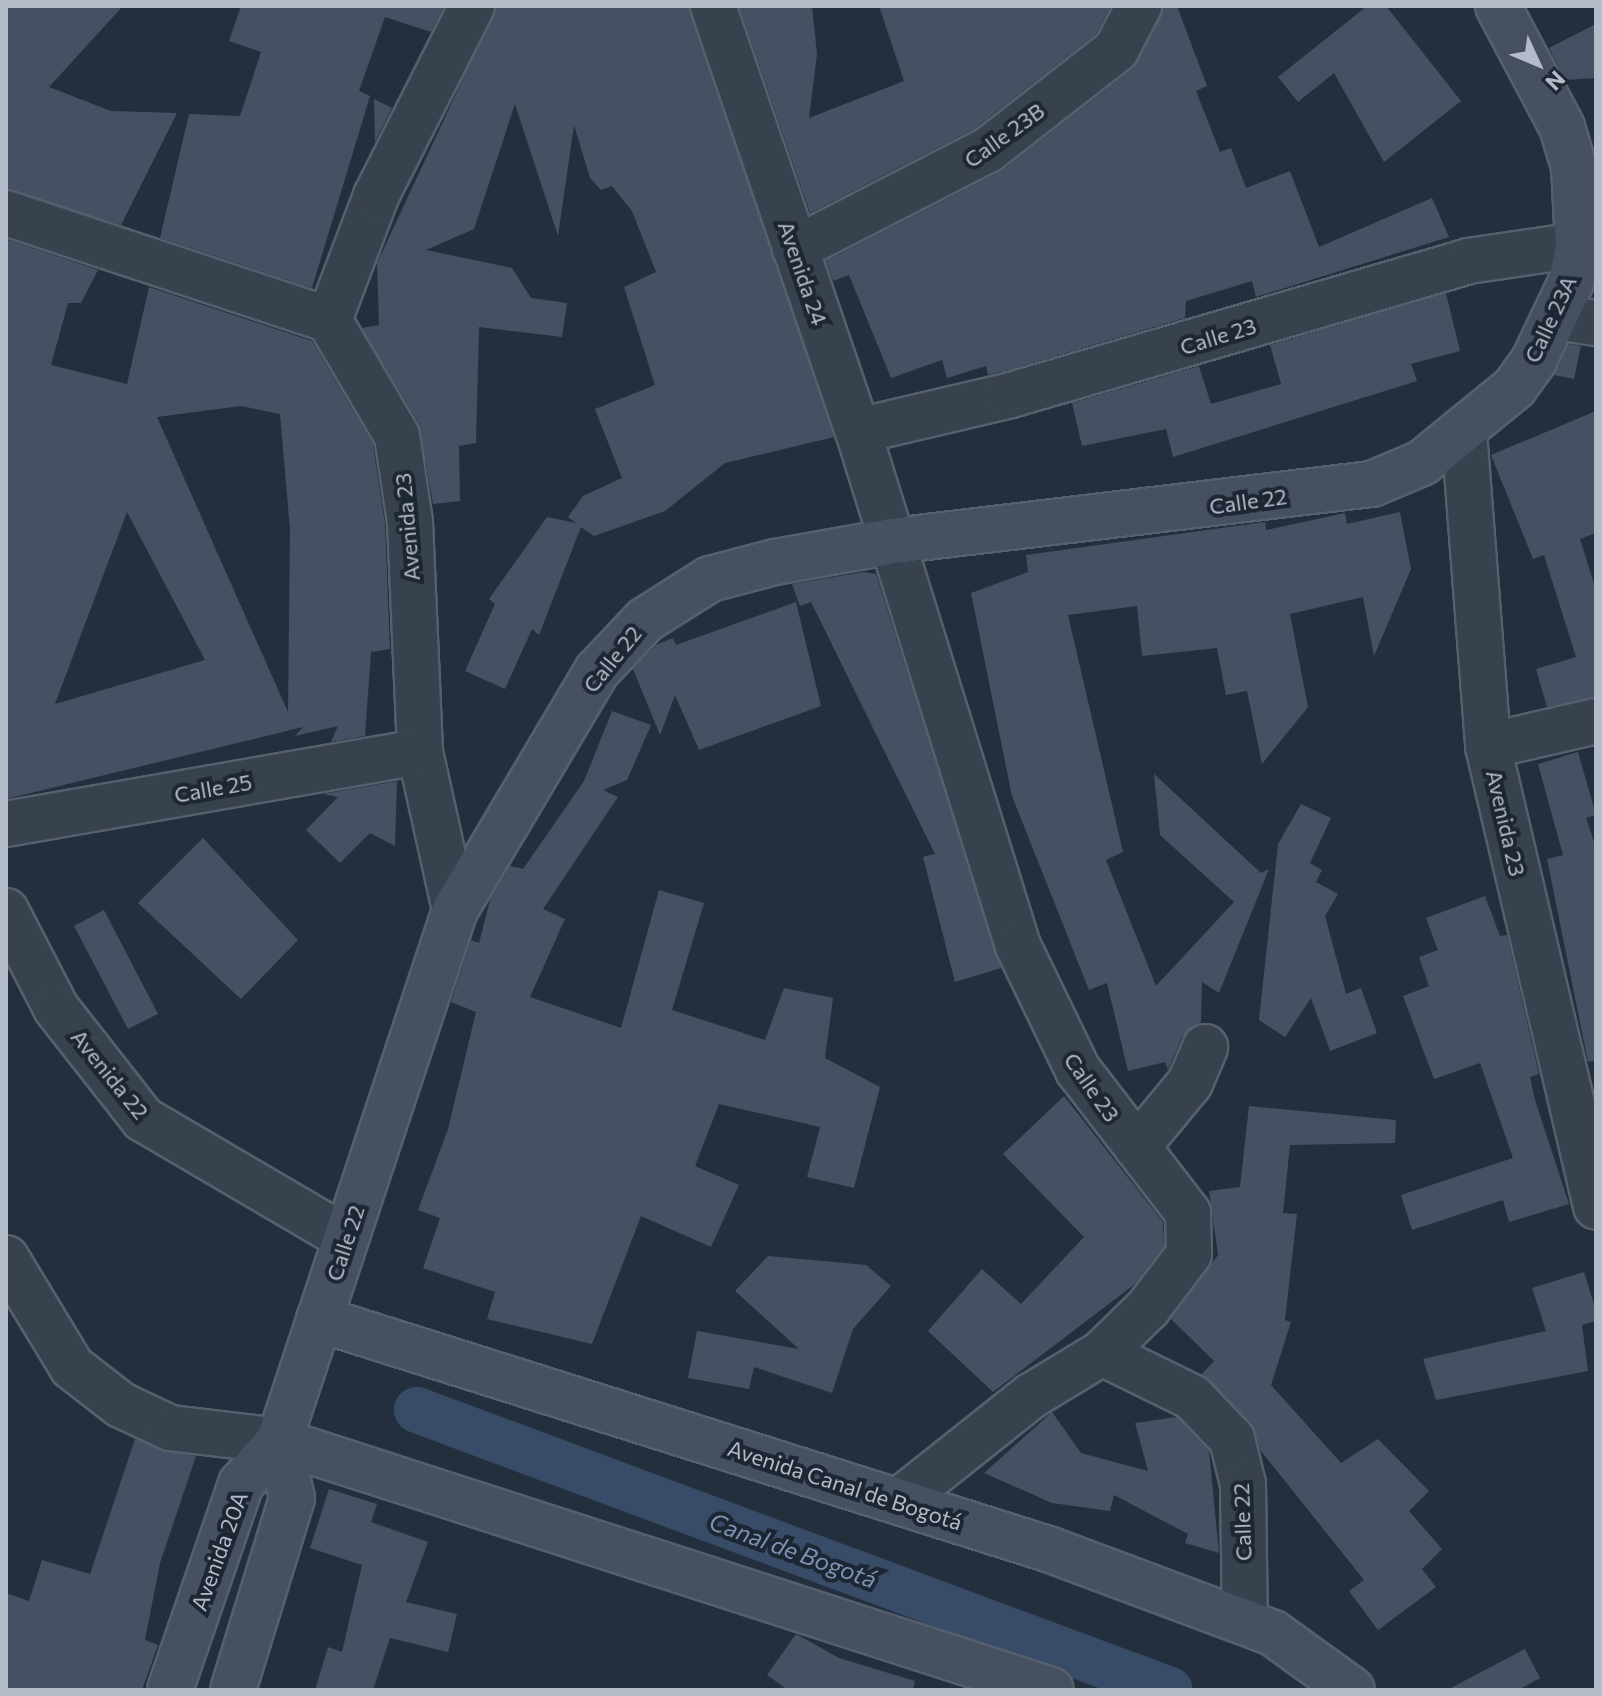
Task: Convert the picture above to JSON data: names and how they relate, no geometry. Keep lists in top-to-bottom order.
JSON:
{
  "streets": {
    "main road": [
      "Calle 23A",
      "Calle 22",
      "Avenida Canal de Bogotá",
      "Avenida 20A"
    ],
    "street": [
      "Calle 23B",
      "Avenida 24",
      "Calle 23",
      "Avenida 23",
      "Calle 25",
      "Avenida 22"
    ]
  },
  "crossings": [
    ["Calle 23B", "Avenida 24"],
    ["Avenida 24", "Calle 23"],
    ["Avenida 24", "Calle 22"],
    ["Calle 23A", "Calle 23"],
    ["Calle 23A", "Calle 22"],
    ["Calle 23A", "Avenida 23"],
    ["Calle 23", "Calle 22"],
    ["Calle 23", "Avenida Canal de Bogotá"],
    ["Calle 22", "Avenida 23"],
    ["Calle 22", "Avenida 22"],
    ["Calle 22", "Avenida Canal de Bogotá"],
    ["Calle 22", "Avenida 20A"],
    ["Avenida 23", "Calle 25"]
  ],
  "water": ["Canal de Bogotá"],
  "north": "bottom right"
}
